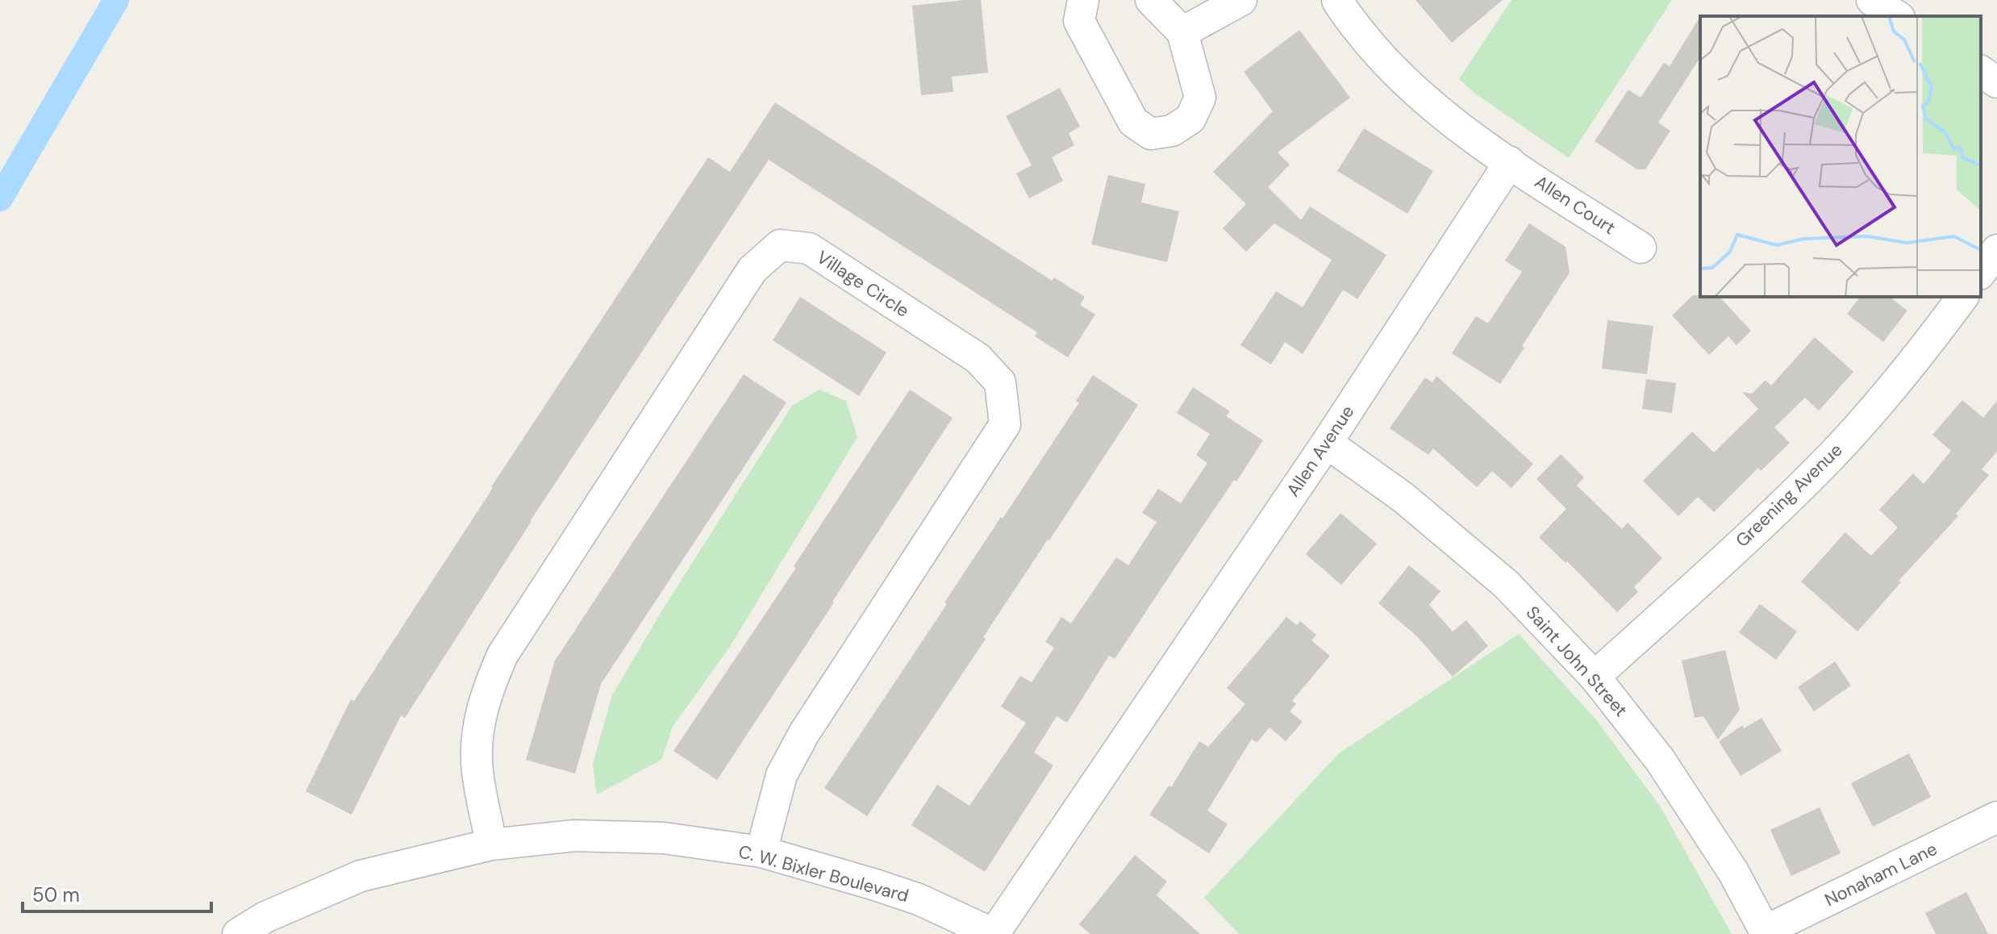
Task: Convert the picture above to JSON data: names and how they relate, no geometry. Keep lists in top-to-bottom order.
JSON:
{
  "streets": {
    "street": [
      "Allen Court",
      "Village Circle",
      "Allen Avenue",
      "Greening Avenue",
      "Saint John Street",
      "C. W. Bixler Boulevard",
      "Nonaham Lane"
    ]
  },
  "crossings": [
    ["Allen Court", "Allen Avenue"],
    ["Village Circle", "C. W. Bixler Boulevard"],
    ["Allen Avenue", "Saint John Street"],
    ["Allen Avenue", "C. W. Bixler Boulevard"],
    ["Greening Avenue", "Saint John Street"],
    ["Saint John Street", "Nonaham Lane"]
  ],
  "scale_bar": "50 m"
}
